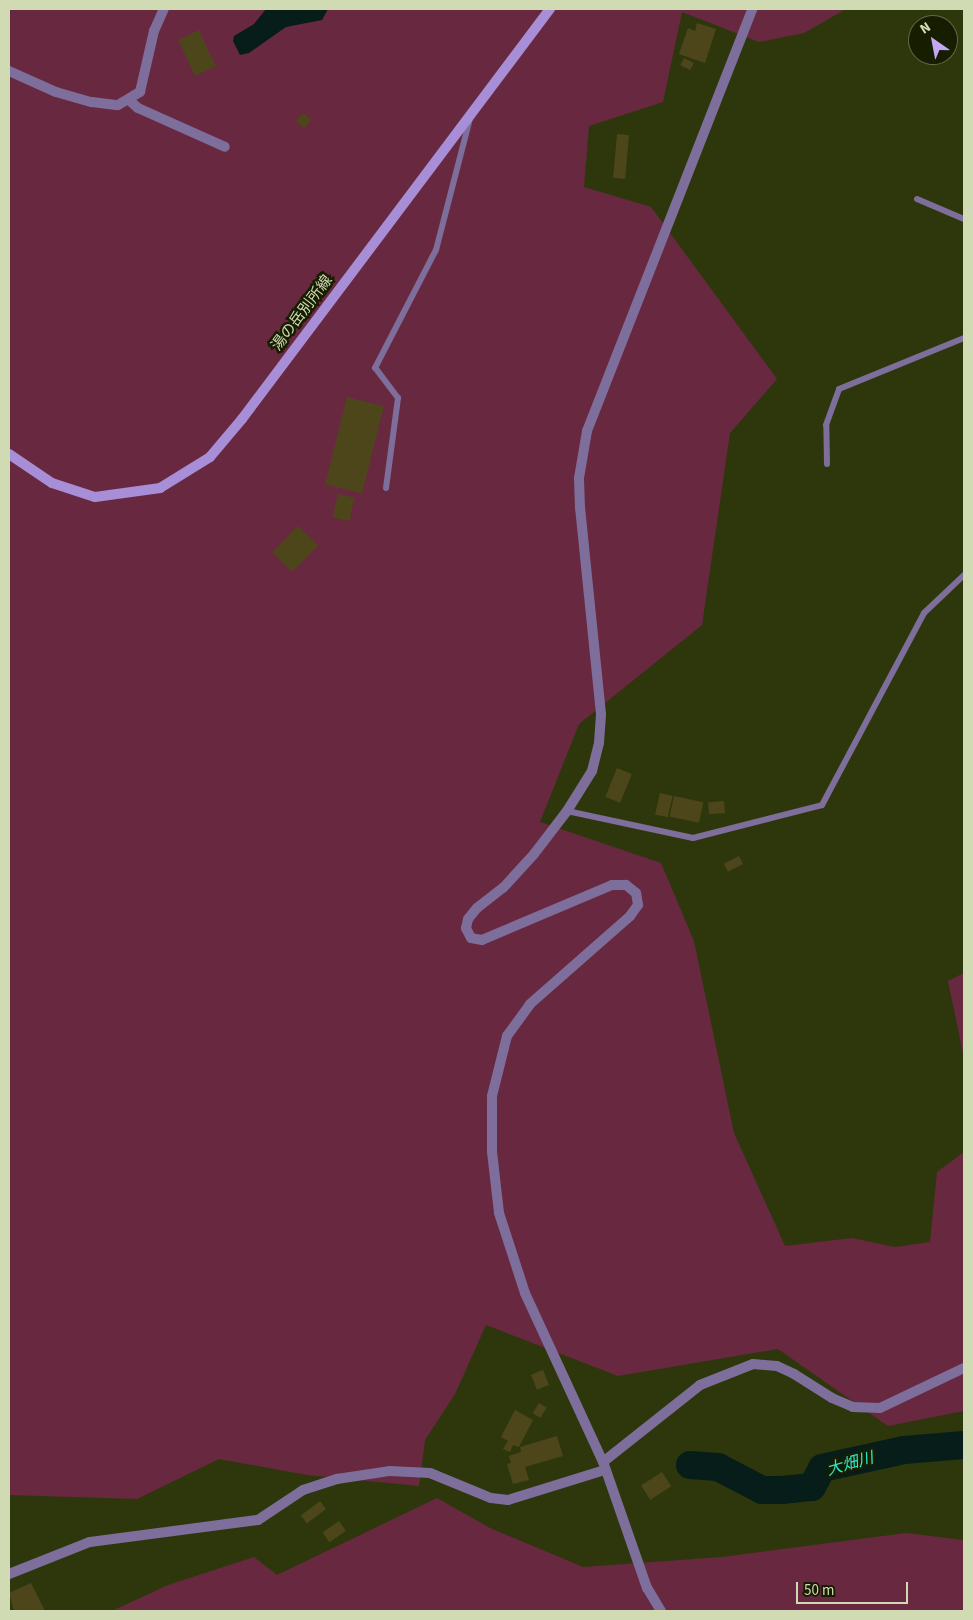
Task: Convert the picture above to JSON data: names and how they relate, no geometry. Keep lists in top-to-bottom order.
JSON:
{
  "streets": {
    "main road": ["湯の岳別所線"]
  },
  "water": ["大畑川"],
  "scale_bar": "50 m",
  "north": "top left"
}
